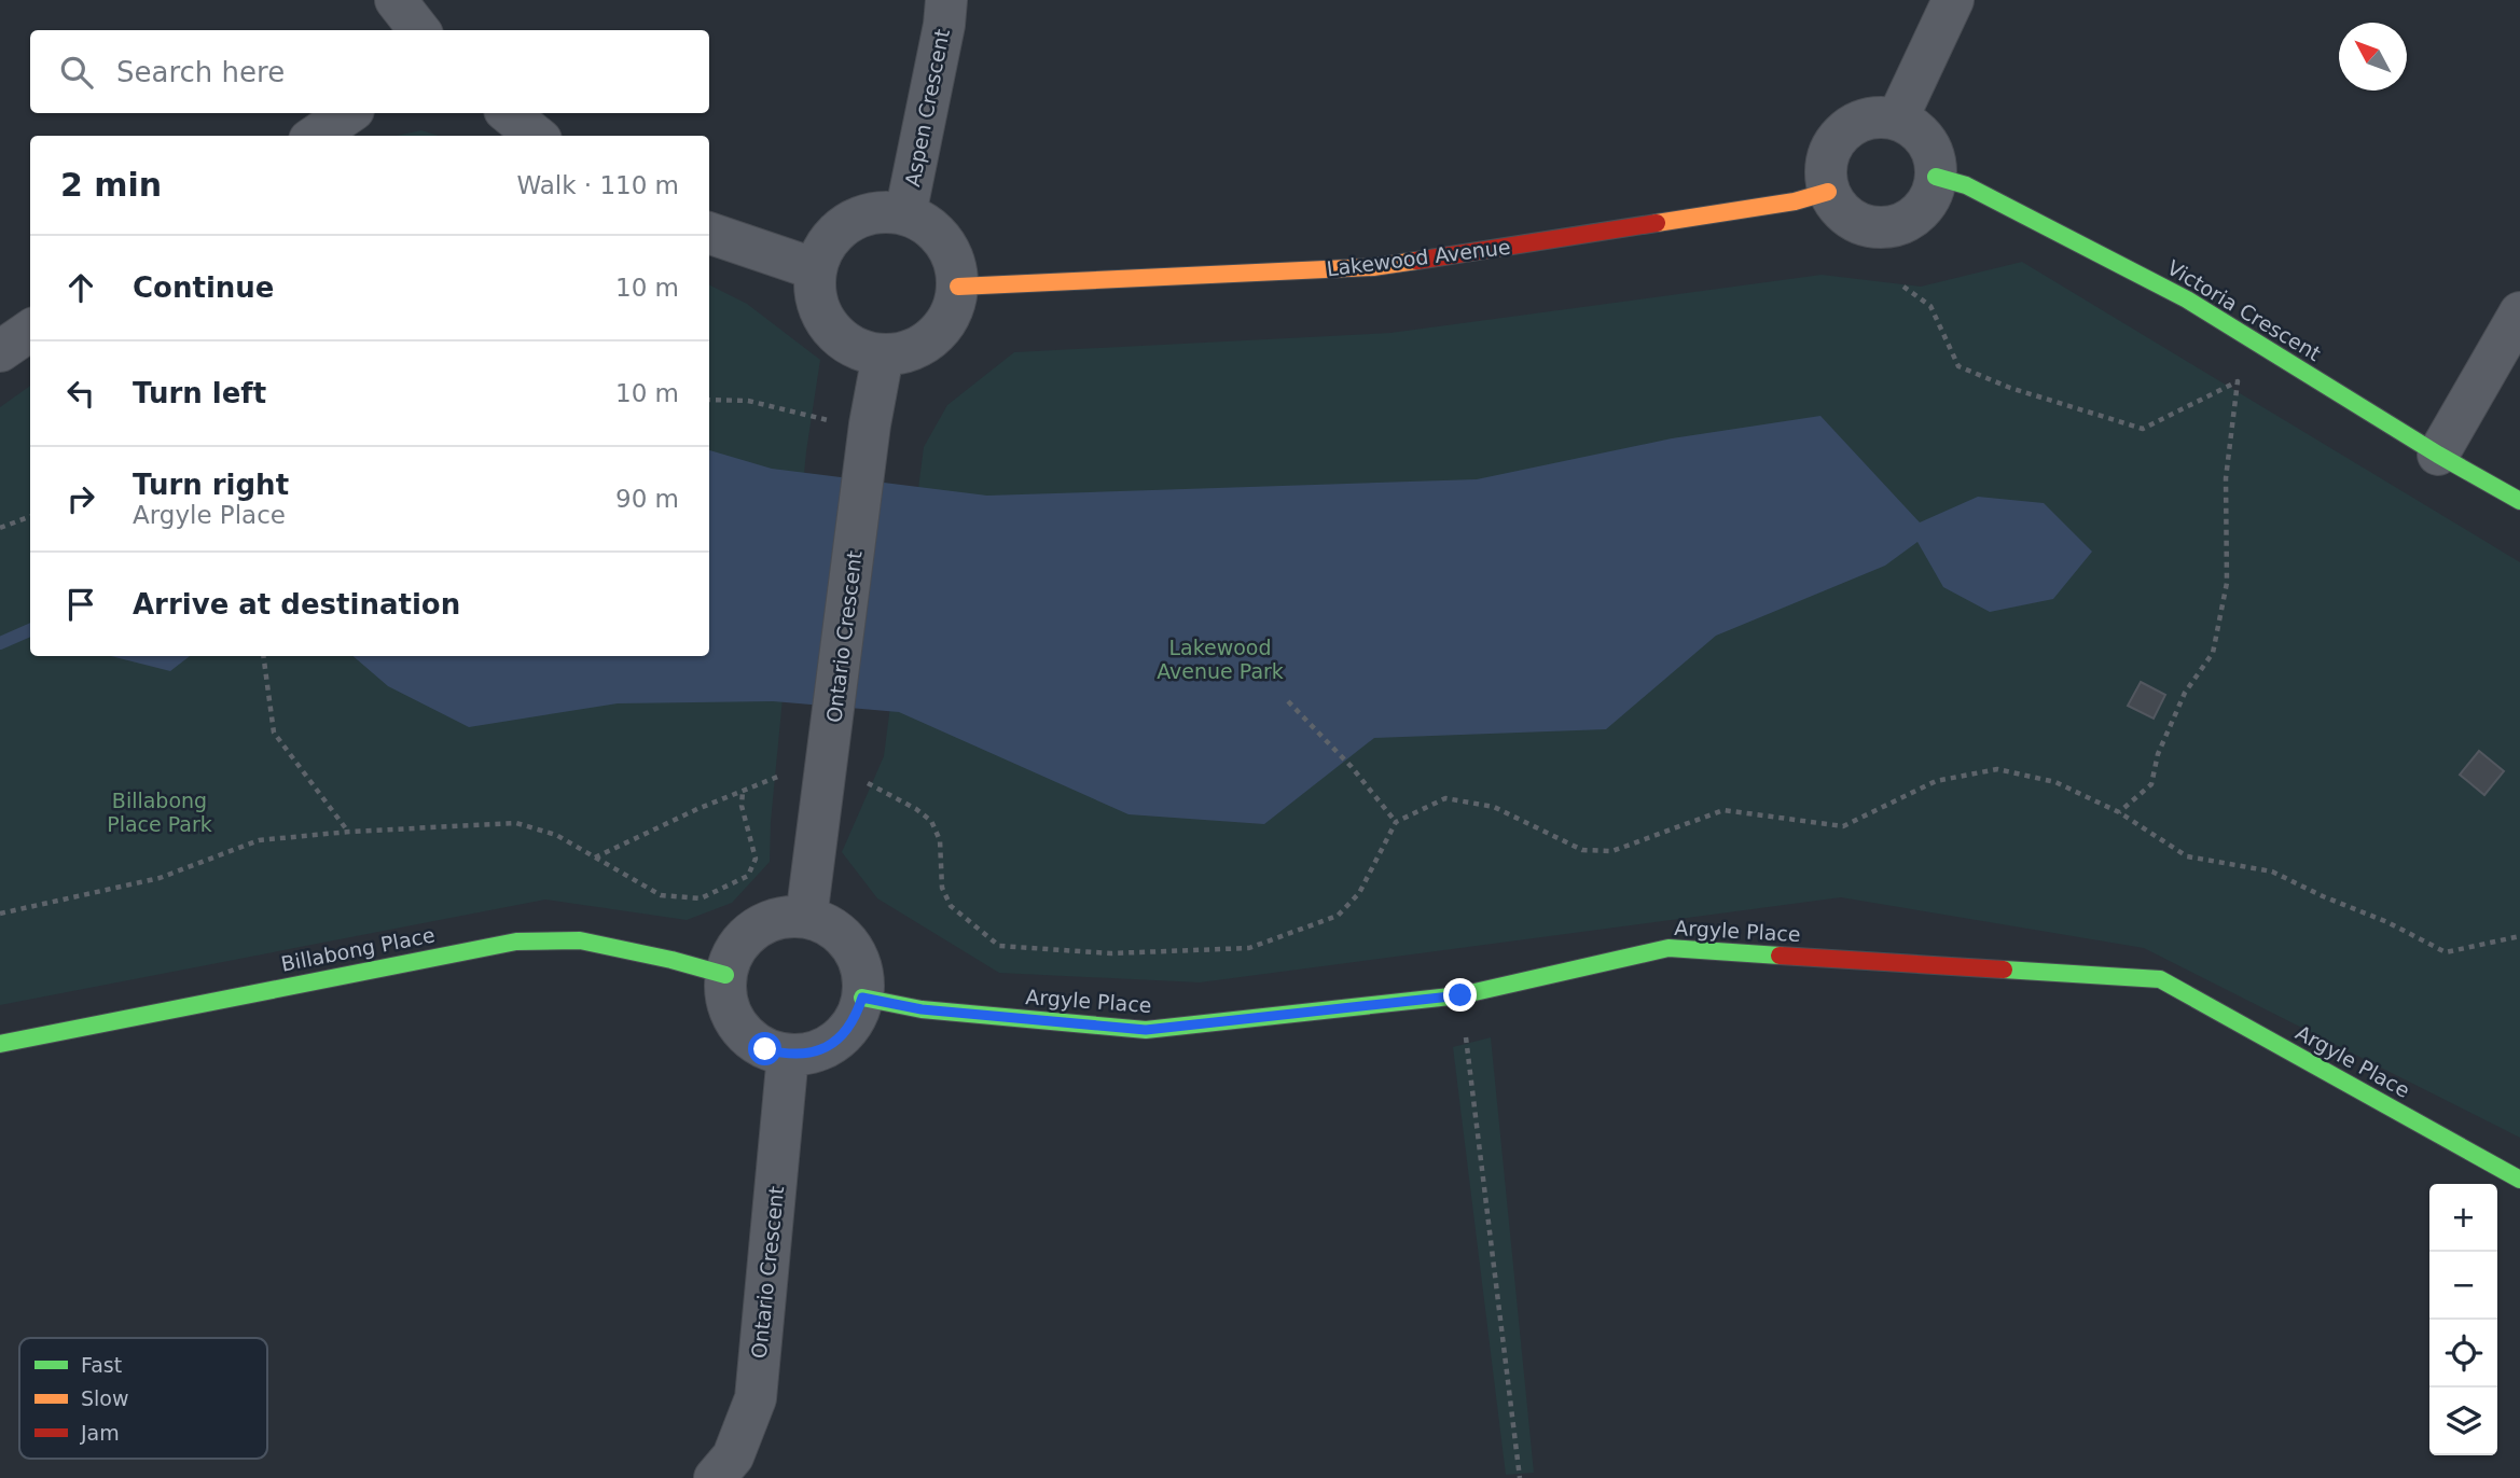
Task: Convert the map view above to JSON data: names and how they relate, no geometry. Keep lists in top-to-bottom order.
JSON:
{
  "streets": {
    "street": [
      "Aspen Crescent",
      "Lakewood Avenue",
      "Victoria Crescent",
      "Ontario Crescent",
      "Argyle Place",
      "Billabong Place"
    ]
  },
  "crossings": [
    ["Aspen Crescent", "Lakewood Avenue"],
    ["Aspen Crescent", "Ontario Crescent"],
    ["Lakewood Avenue", "Victoria Crescent"],
    ["Lakewood Avenue", "Ontario Crescent"],
    ["Ontario Crescent", "Argyle Place"],
    ["Ontario Crescent", "Billabong Place"],
    ["Argyle Place", "Billabong Place"]
  ],
  "parks": ["Lakewood Avenue Park", "Billabong Place Park"],
  "legend": ["Fast", "Slow", "Jam"],
  "north": "top left",
  "page": {
    "search": "Search here",
    "heading": ["2 min", "Walk · 110 m"],
    "list": [
      ["Continue", "10 m"],
      ["Turn left", "10 m"],
      ["Turn right", "Argyle Place", "90 m"],
      "Arrive at destination"
    ],
    "map_buttons": ["+", "−"]
  }
}
